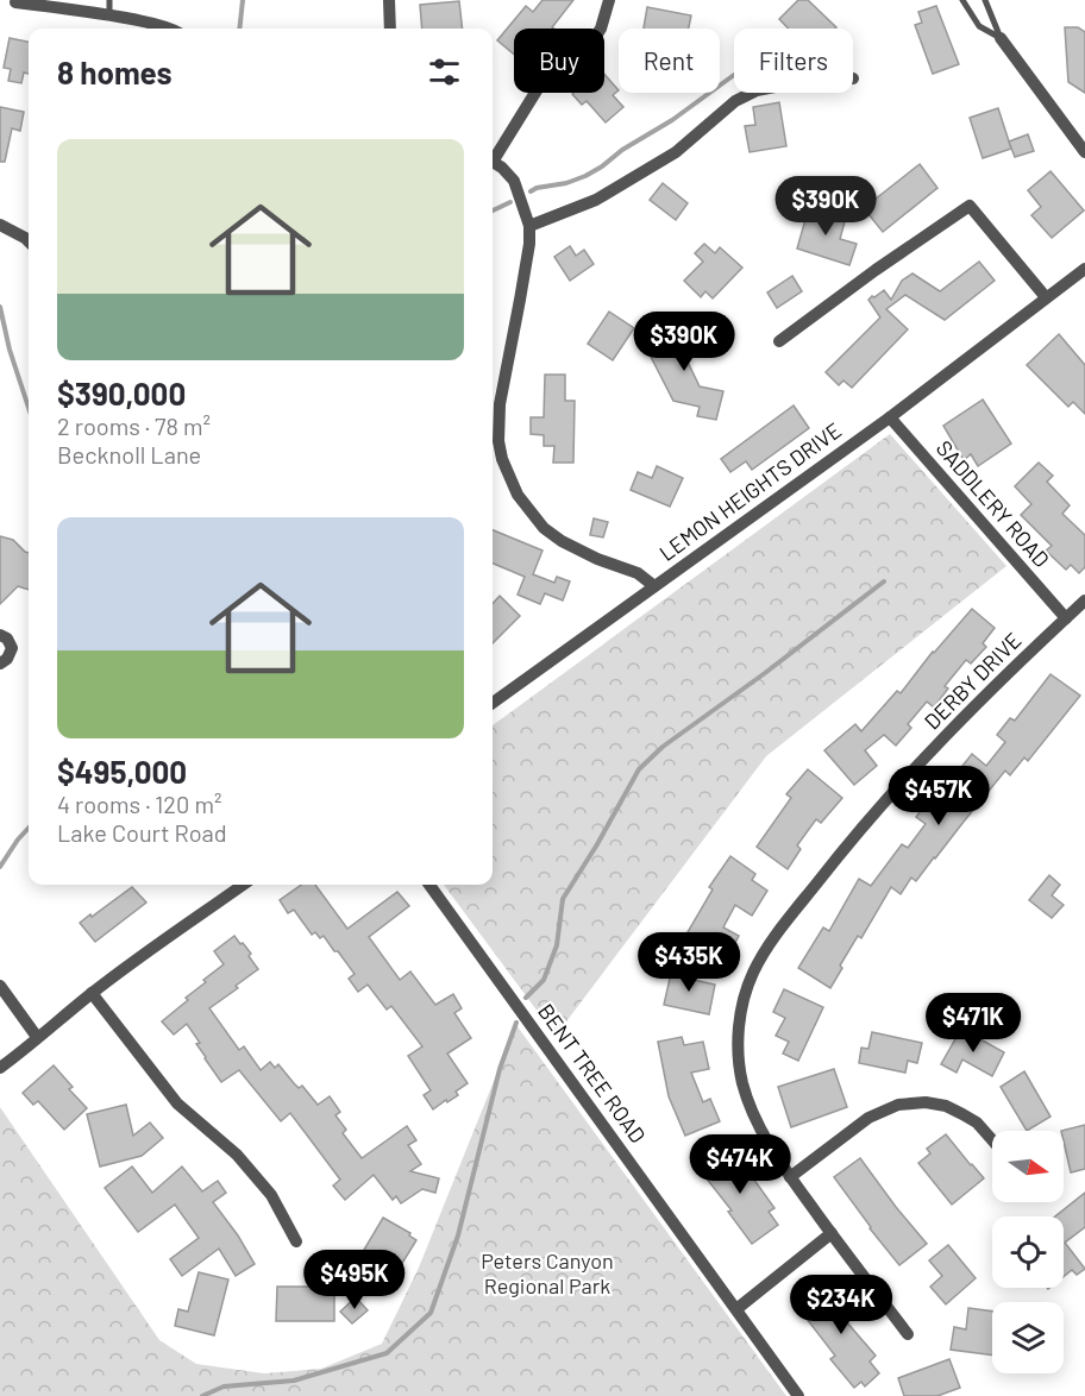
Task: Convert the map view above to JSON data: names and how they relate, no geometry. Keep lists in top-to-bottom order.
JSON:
{
  "streets": {
    "street": [
      "LEMON HEIGHTS DRIVE",
      "SADDLERY ROAD",
      "DERBY DRIVE",
      "BENT TREE ROAD"
    ]
  },
  "crossings": [
    ["LEMON HEIGHTS DRIVE", "SADDLERY ROAD"],
    ["SADDLERY ROAD", "DERBY DRIVE"]
  ],
  "parks": ["Peters Canyon Regional Park"],
  "north": "right",
  "page": {
    "chip": ["Buy", "Rent", "Filters"],
    "heading": "8 homes",
    "list": [
      {
        "name": "$390,000",
        "note": "2 rooms · 78 m² · Becknoll Lane"
      },
      {
        "name": "$495,000",
        "note": "4 rooms · 120 m² · Lake Court Road"
      }
    ],
    "price": [
      "$390K",
      "$390K",
      "$457K",
      "$435K",
      "$471K",
      "$474K",
      "$495K",
      "$234K"
    ]
  }
}
